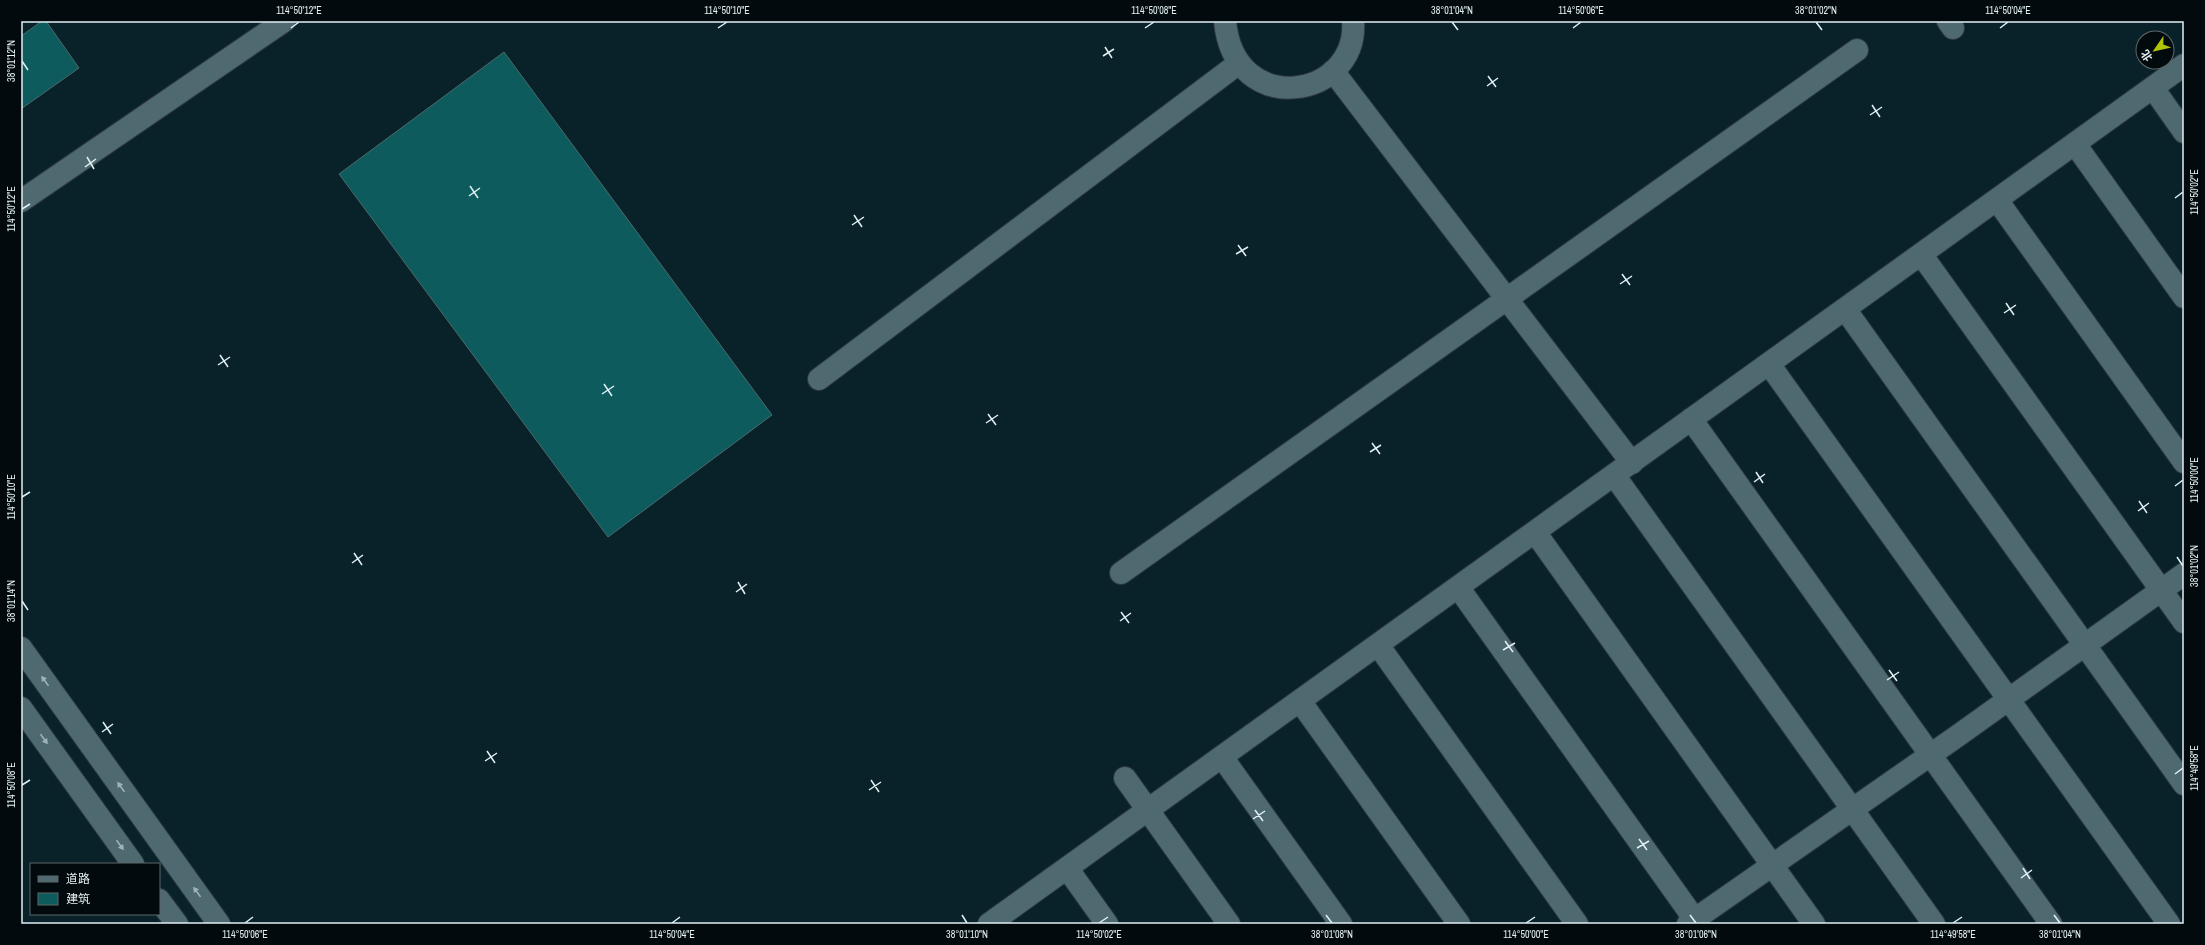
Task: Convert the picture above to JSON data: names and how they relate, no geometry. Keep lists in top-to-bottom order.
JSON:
{
  "legend": ["道路", "建筑"],
  "north": "bottom left",
  "coordinates": [
    "114°50'12\"E",
    "114°50'10\"E",
    "114°50'08\"E",
    "38°01'04\"N",
    "114°50'06\"E",
    "38°01'02\"N",
    "114°50'04\"E",
    "38°01'12\"N",
    "114°50'02\"E",
    "114°50'00\"E",
    "38°01'14\"N",
    "114°49'58\"E",
    "38°01'10\"N",
    "38°01'08\"N",
    "38°01'06\"N"
  ]
}
